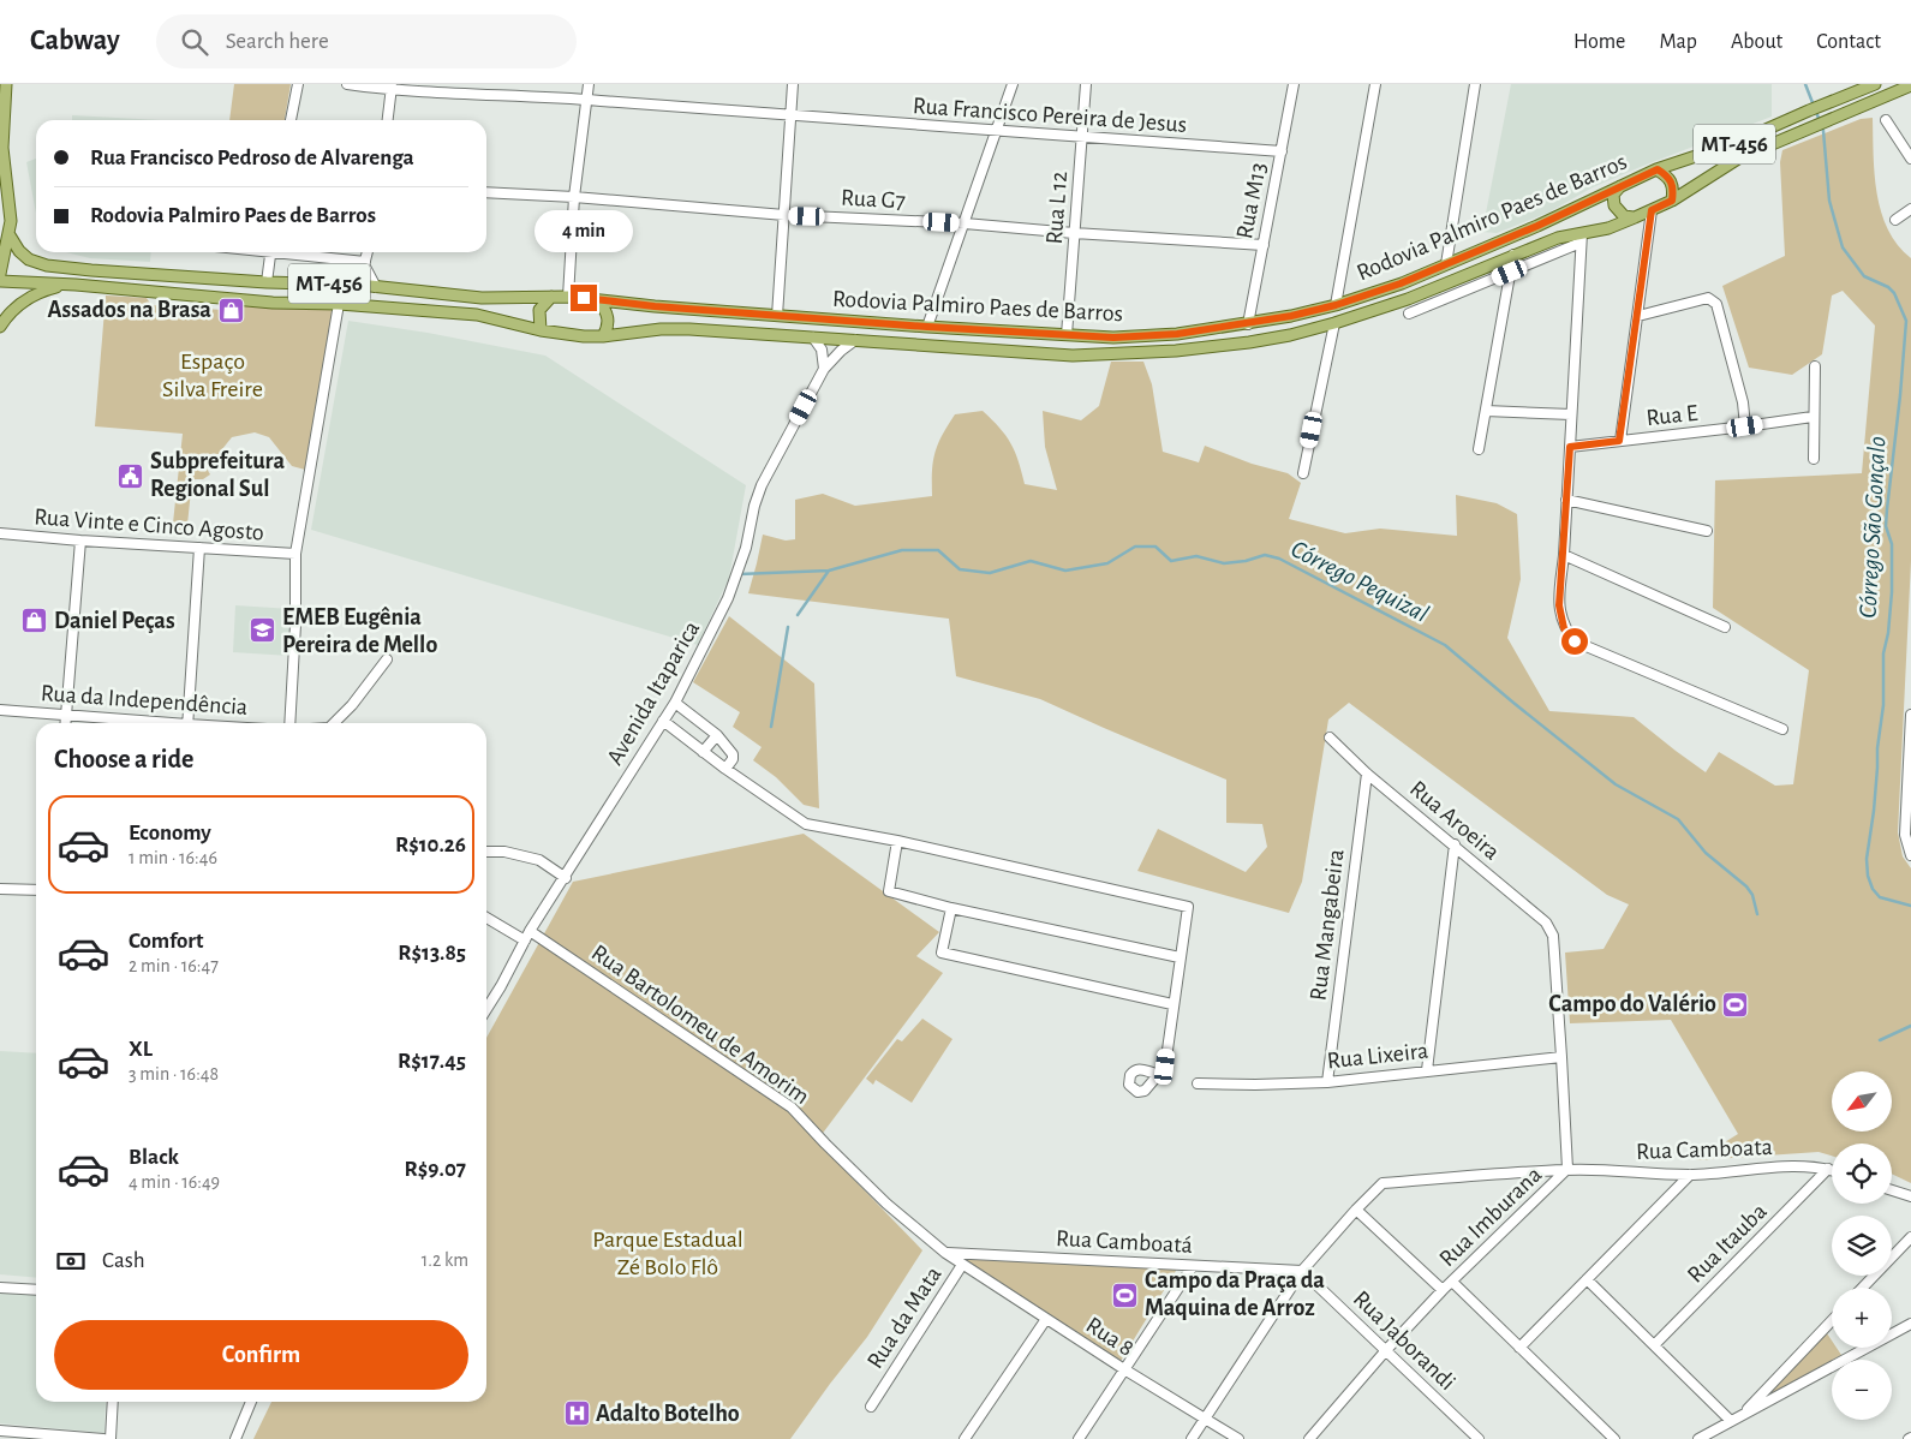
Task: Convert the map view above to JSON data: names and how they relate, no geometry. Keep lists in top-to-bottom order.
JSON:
{
  "streets": {
    "main road": ["MT-456", "Rodovia Palmiro Paes de Barros"],
    "street": [
      "Rua Francisco Pereira de Jesus",
      "Rua G7",
      "Rua M13",
      "Rua L 12",
      "Rua E",
      "Rua Vinte e Cinco Agosto",
      "Avenida Itaparica",
      "Rua da Independência",
      "Rua Aroeira",
      "Rua Mangabeira",
      "Rua Bartolomeu de Amorim",
      "Rua Lixeira",
      "Rua Camboata",
      "Rua Imburana",
      "Rua Camboatá",
      "Rua Itauba",
      "Rua da Mata",
      "Rua 8",
      "Rua Jaborandi"
    ]
  },
  "crossings": [
    ["Rua Francisco Pereira de Jesus", "Rua M13"],
    ["Rua Francisco Pereira de Jesus", "Rua L 12"],
    ["MT-456", "Rodovia Palmiro Paes de Barros"],
    ["Rua G7", "Rua M13"],
    ["Rua G7", "Rua L 12"],
    ["Rua M13", "Rodovia Palmiro Paes de Barros"],
    ["Rua L 12", "Rodovia Palmiro Paes de Barros"],
    ["Rodovia Palmiro Paes de Barros", "Avenida Itaparica"],
    ["Avenida Itaparica", "Rua Bartolomeu de Amorim"],
    ["Rua Aroeira", "Rua Mangabeira"],
    ["Rua Aroeira", "Rua Imburana"],
    ["Rua Mangabeira", "Rua Lixeira"],
    ["Rua Bartolomeu de Amorim", "Rua da Mata"],
    ["Rua Lixeira", "Rua Imburana"],
    ["Rua Camboata", "Rua Imburana"],
    ["Rua Camboata", "Rua Camboatá"],
    ["Rua Camboata", "Rua Itauba"],
    ["Rua Camboata", "Rua 8"],
    ["Rua Camboata", "Rua Jaborandi"],
    ["Rua Imburana", "Rua Jaborandi"],
    ["Rua Camboatá", "Rua da Mata"],
    ["Rua Camboatá", "Rua Jaborandi"],
    ["Rua da Mata", "Rua 8"]
  ],
  "water": ["Córrego São Gonçalo", "Córrego Pequizal"],
  "parks": ["Espaço Silva Freire", "Parque Estadual Zé Bolo Flô"],
  "places": {
    "shop": ["Assados na Brasa", "Daniel Peças"],
    "public building": ["Subprefeitura Regional Sul"],
    "school or university": ["EMEB Eugênia Pereira de Mello"],
    "sports": ["Campo do Valério", "Campo da Praça da Maquina de Arroz"],
    "hospital": ["Adalto Botelho"]
  },
  "north": "bottom left",
  "page": {
    "header": "Cabway",
    "search": "Search here",
    "nav": [
      "Home",
      "Map",
      "About",
      "Contact"
    ],
    "banner": ["Rua Francisco Pedroso de Alvarenga", "Rodovia Palmiro Paes de Barros"],
    "bubble": "4 min",
    "heading": "Choose a ride",
    "list": [
      {
        "name": "Economy",
        "note": "1 min · 16:46",
        "value": "R$10.26"
      },
      {
        "name": "Comfort",
        "note": "2 min · 16:47",
        "value": "R$13.85"
      },
      {
        "name": "XL",
        "note": "3 min · 16:48",
        "value": "R$17.45"
      },
      {
        "name": "Black",
        "note": "4 min · 16:49",
        "value": "R$9.07"
      }
    ],
    "map_buttons": ["+", "−"],
    "pay": ["Cash", "1.2 km"],
    "buttons": "Confirm"
  }
}
